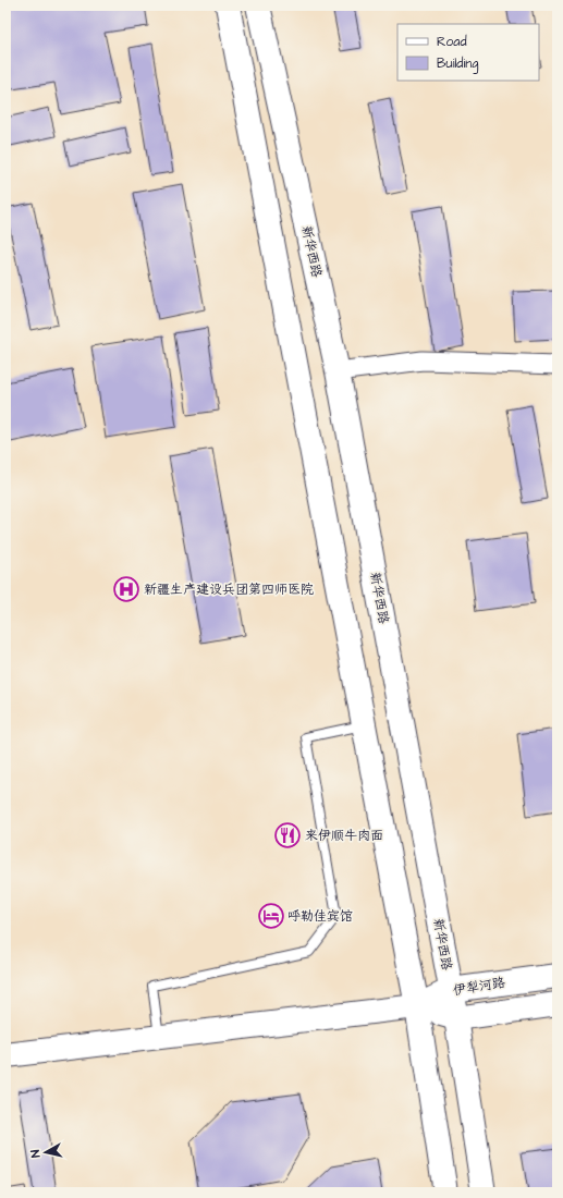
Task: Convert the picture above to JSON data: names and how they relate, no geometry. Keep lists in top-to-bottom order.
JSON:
{
  "streets": {
    "main road": ["新华西路", "伊犁河路"]
  },
  "crossings": [
    ["新华西路", "伊犁河路"]
  ],
  "places": {
    "hospital": ["新疆生产建设兵团第四师医院"],
    "restaurant": ["来伊顺牛肉面"],
    "hotel": ["呼勒佳宾馆"]
  },
  "legend": ["Road", "Building"],
  "north": "left"
}
